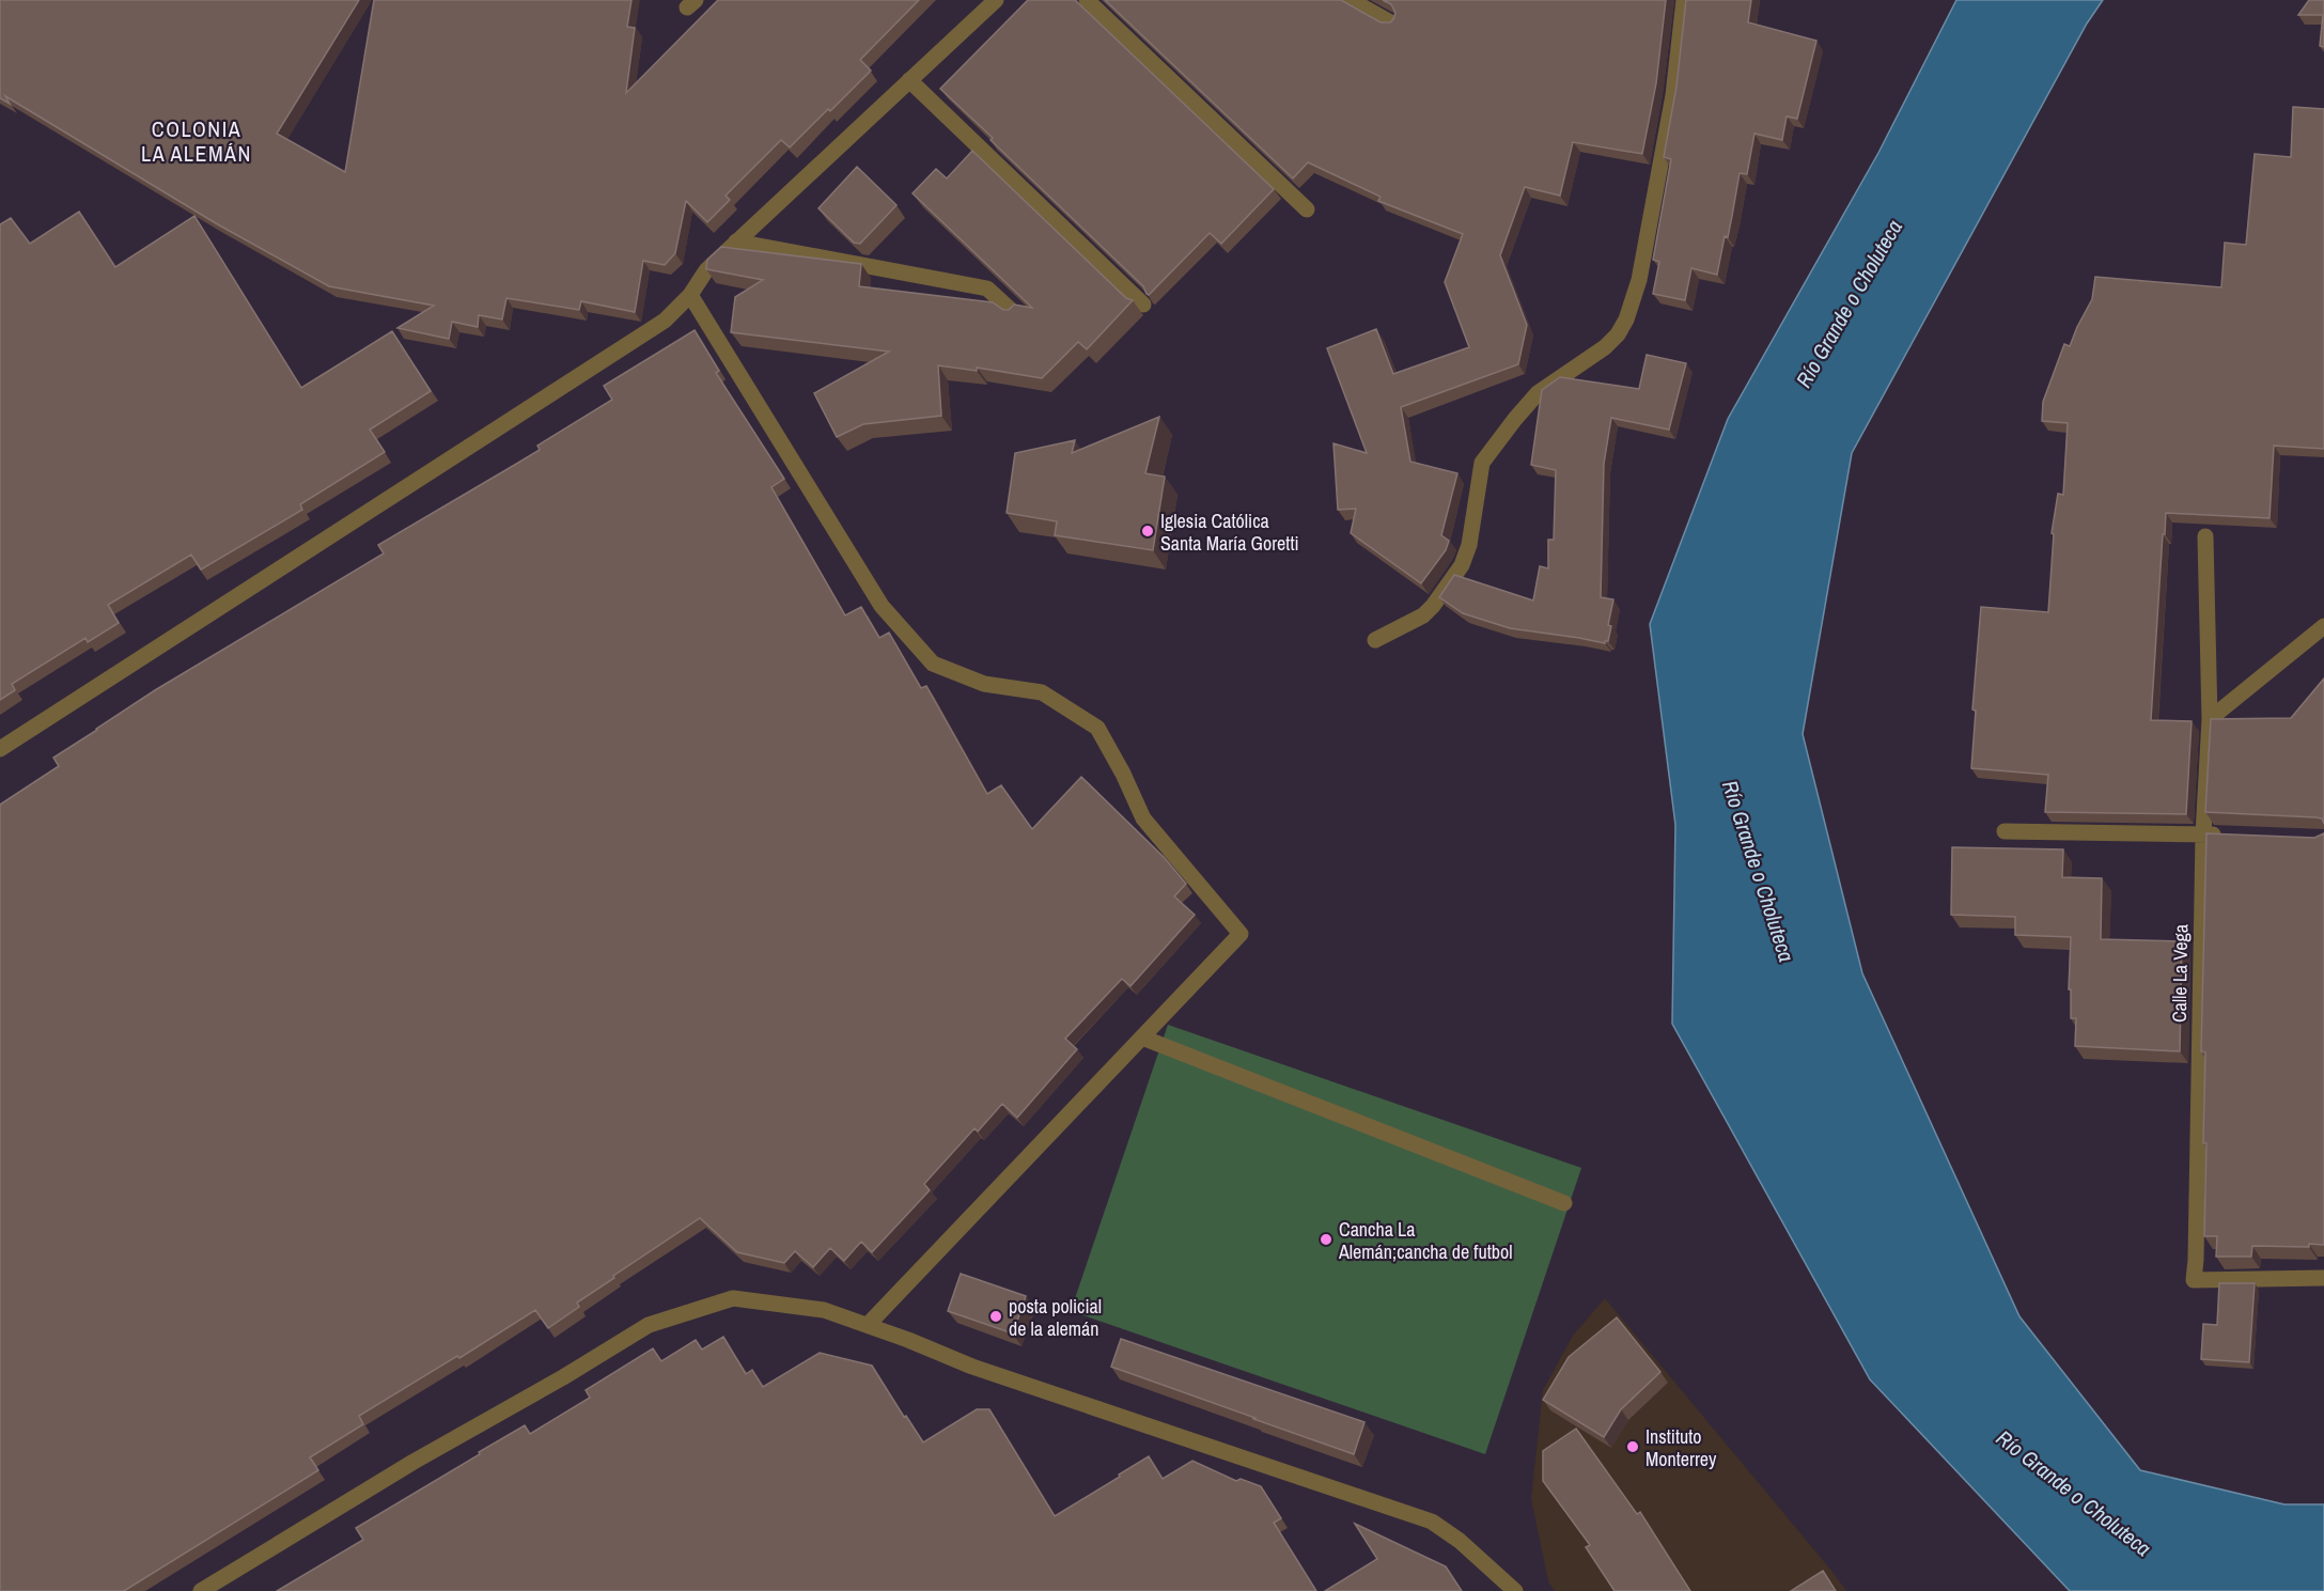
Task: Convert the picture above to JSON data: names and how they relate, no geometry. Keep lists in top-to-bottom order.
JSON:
{
  "streets": {
    "street": ["Calle La Vega"]
  },
  "districts": ["COLONIA LA ALEMÁN"],
  "water": ["Río Grande o Choluteca"],
  "places": [
    "Iglesia Católica Santa María Goretti",
    "Cancha La Alemán;cancha de futbol",
    "posta policial de la alemán",
    "Instituto Monterrey"
  ]
}
